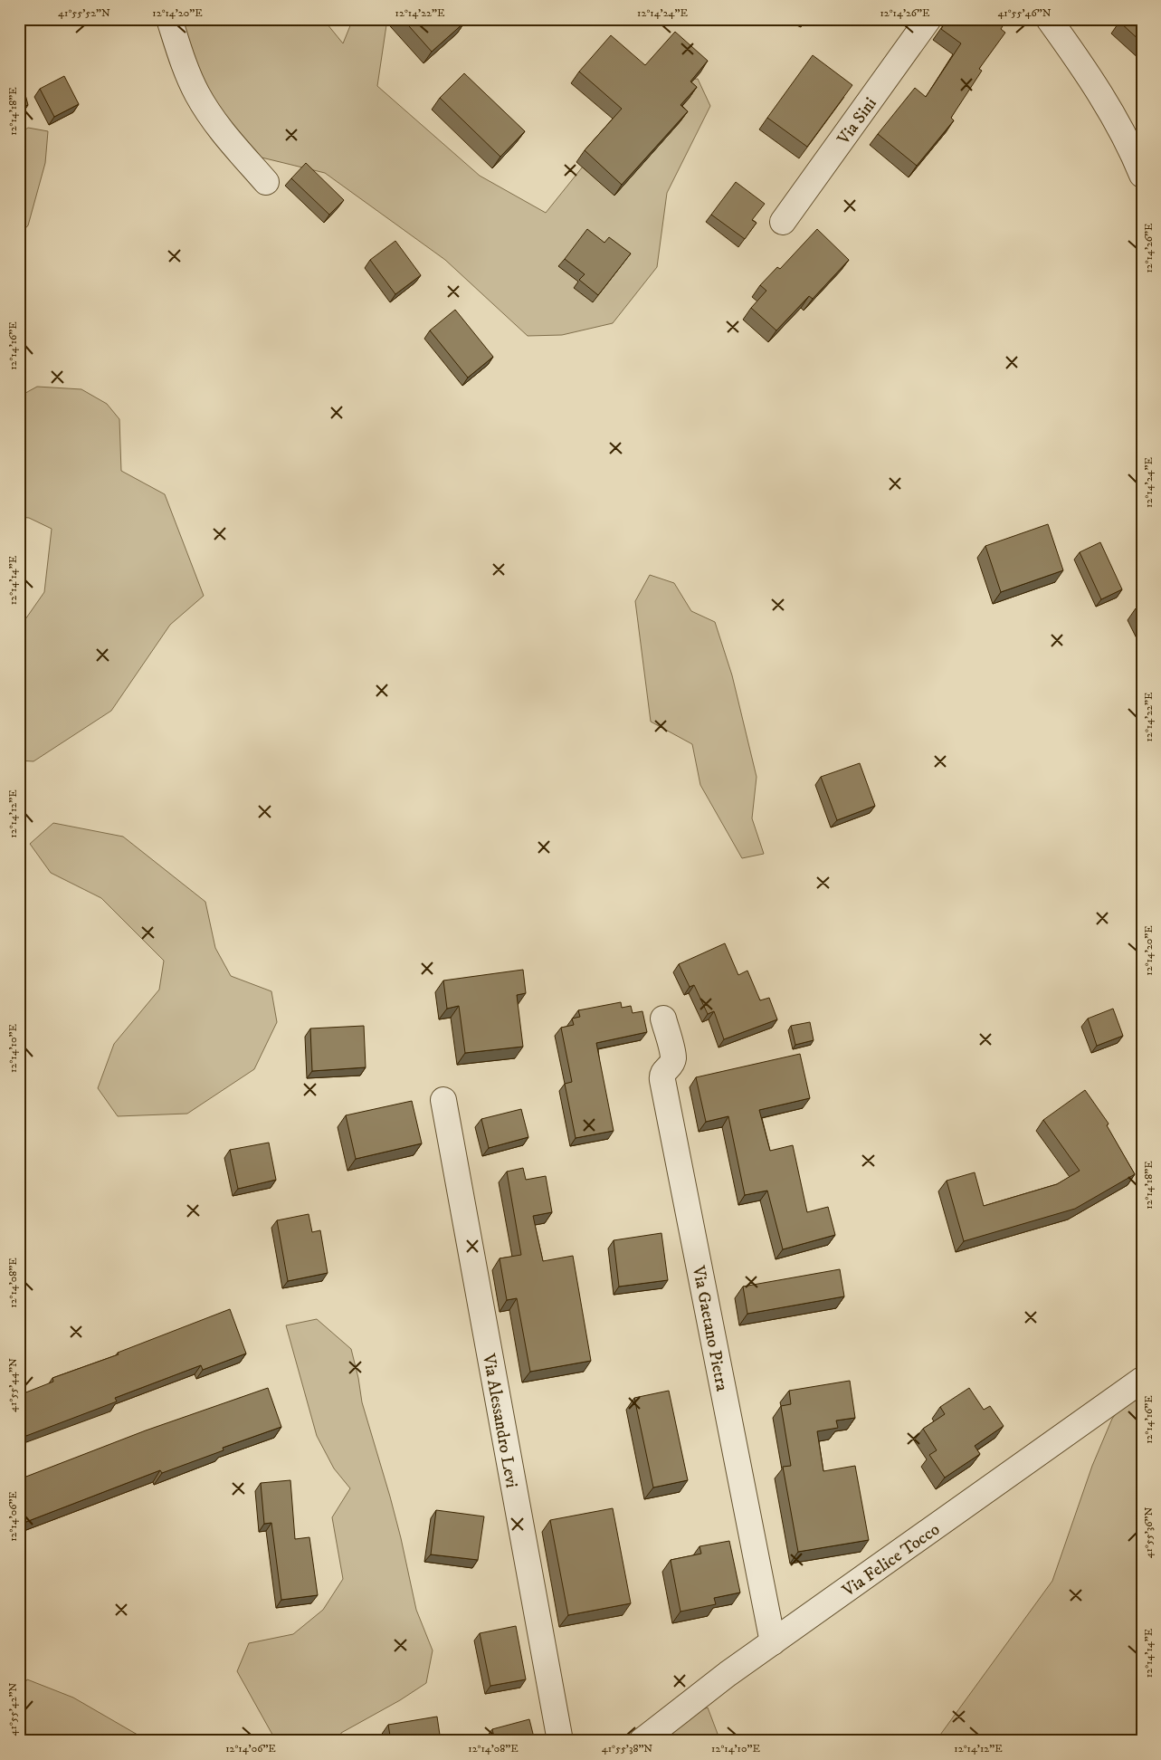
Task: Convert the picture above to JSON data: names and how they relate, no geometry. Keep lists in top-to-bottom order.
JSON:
{
  "streets": {
    "street": [
      "Via Sini",
      "Via Gaetano Pietra",
      "Via Alessandro Levi",
      "Via Felice Tocco"
    ]
  },
  "crossings": [
    ["Via Gaetano Pietra", "Via Felice Tocco"]
  ],
  "coordinates": [
    "41°55'52\"N",
    "12°14'20\"E",
    "12°14'22\"E",
    "12°14'24\"E",
    "12°14'26\"E",
    "41°55'46\"N",
    "12°14'18\"E",
    "12°14'16\"E",
    "12°14'14\"E",
    "12°14'12\"E",
    "12°14'10\"E",
    "12°14'08\"E",
    "41°55'44\"N",
    "12°14'06\"E",
    "41°55'36\"N",
    "41°55'42\"N",
    "41°55'38\"N"
  ]
}
